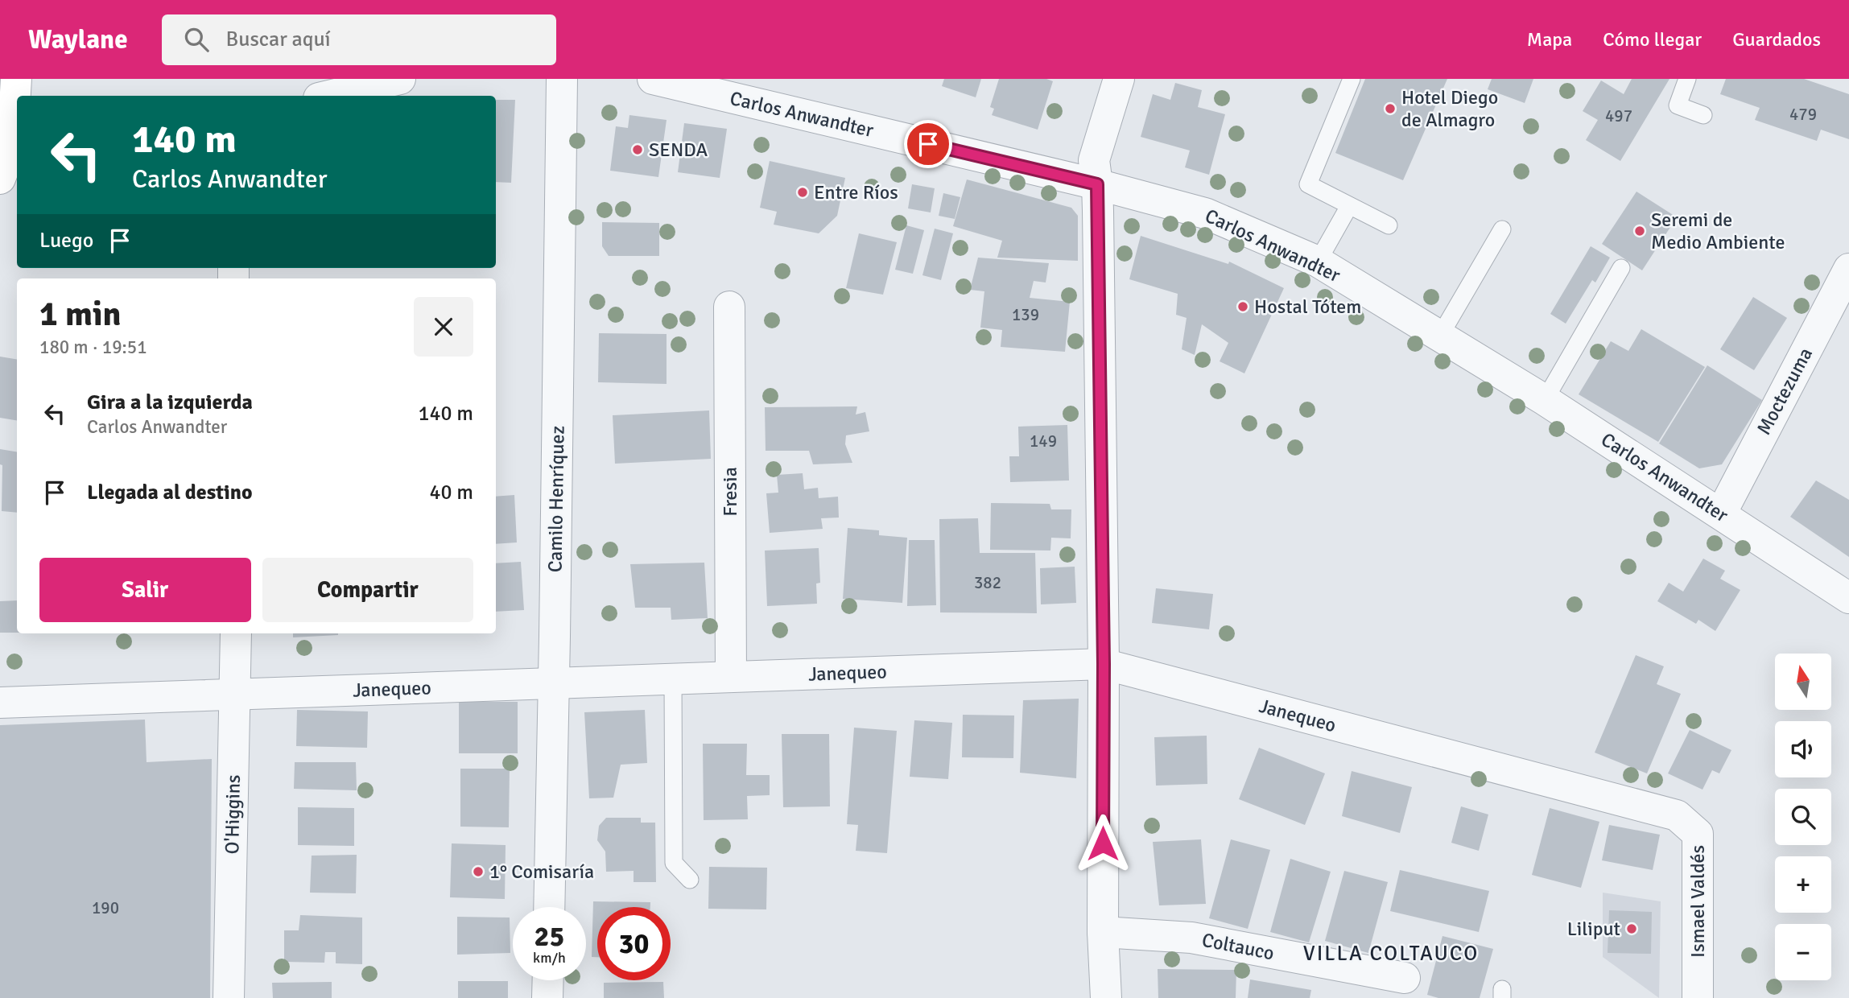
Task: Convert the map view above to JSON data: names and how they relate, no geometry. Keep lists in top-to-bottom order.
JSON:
{
  "streets": {
    "street": [
      "Carlos Anwandter",
      "Moctezuma",
      "Fresia",
      "Camilo Henríquez",
      "Janequeo",
      "O'Higgins",
      "Ismael Valdés",
      "Coltauco"
    ]
  },
  "crossings": [
    ["Carlos Anwandter", "Moctezuma"],
    ["Fresia", "Janequeo"],
    ["Camilo Henríquez", "Janequeo"],
    ["Janequeo", "O'Higgins"],
    ["Janequeo", "Ismael Valdés"]
  ],
  "districts": ["VILLA COLTAUCO"],
  "places": [
    "Hotel Diego de Almagro",
    "SENDA",
    "Entre Ríos",
    "Seremi de Medio Ambiente",
    "Hostal Tótem",
    "1° Comisaría",
    "Liliput"
  ],
  "house_numbers": [
    "479",
    "497",
    "139",
    "149",
    "382",
    "190"
  ],
  "north": "top",
  "page": {
    "header": "Waylane",
    "search": "Buscar aquí",
    "nav": ["Mapa", "Cómo llegar", "Guardados"],
    "turn": ["140 m", "Carlos Anwandter"],
    "then": "Luego",
    "heading": ["1 min", "180 m · 19:51"],
    "list": [
      {
        "name": "Gira a la izquierda",
        "note": "Carlos Anwandter",
        "value": "140 m"
      },
      {
        "name": "Llegada al destino",
        "value": "40 m"
      }
    ],
    "buttons": ["Salir", "Compartir"],
    "map_buttons": ["+", "−"],
    "speed": "25 km/h",
    "limit": "30"
  }
}
